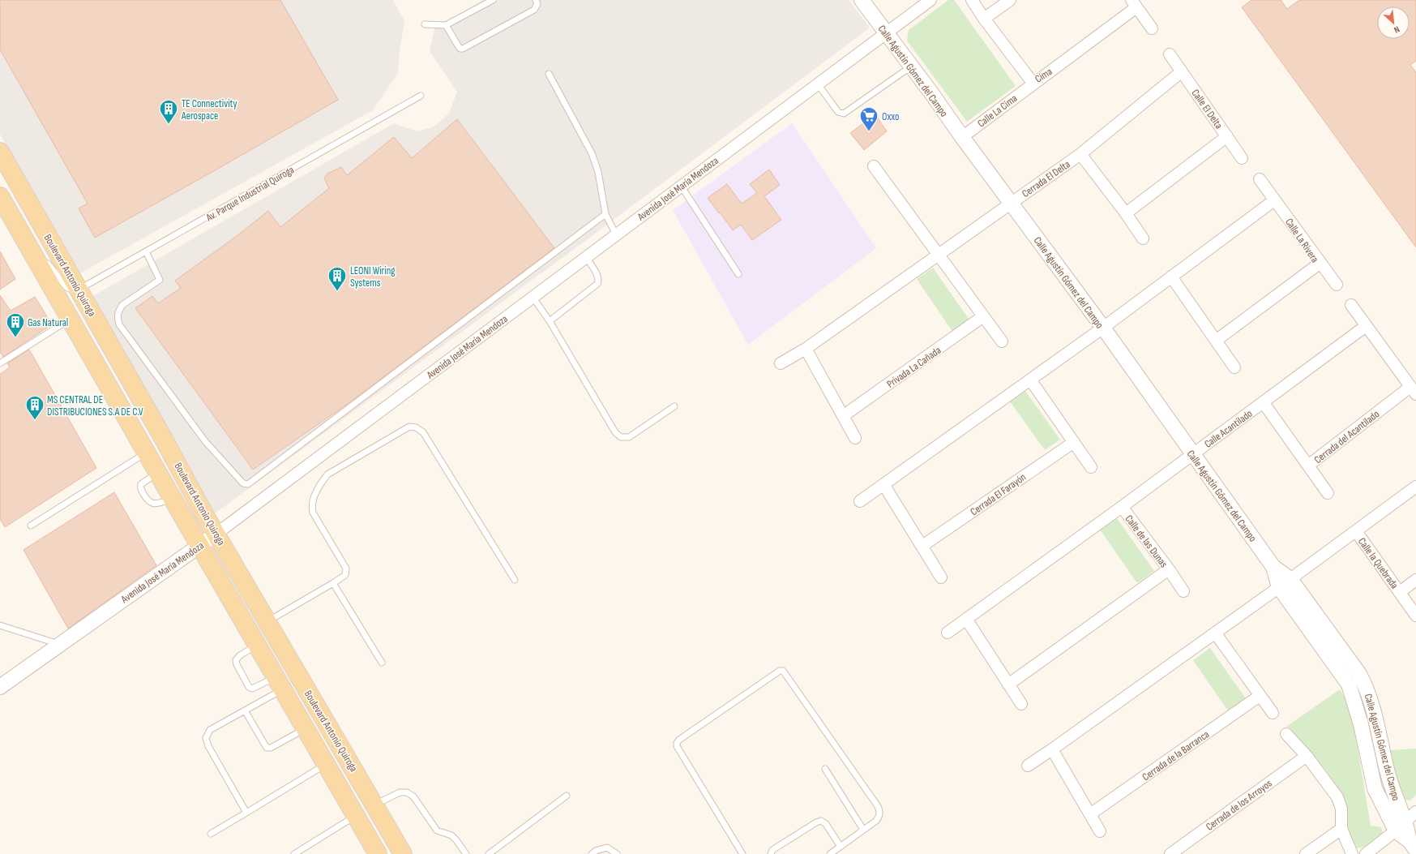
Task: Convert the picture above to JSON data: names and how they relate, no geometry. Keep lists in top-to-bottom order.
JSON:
{
  "streets": {
    "main road": ["Boulevard Antonio Quiroga"],
    "street": [
      "Calle Agustín Gómez del Campo",
      "Cima",
      "Calle El Delta",
      "Calle La Cima",
      "Cerrada El Delta",
      "Avenida José María Mendoza",
      "Calle La Rivera",
      "Privada La Cañada",
      "Calle Acantilado",
      "Cerrada del Acantilado",
      "Cerrada El Farayón",
      "Calle de las Dunas",
      "Calle la Quebrada",
      "Cerrada de la Barranca",
      "Cerrada de los Arroyos"
    ],
    "lane": ["Av. Parque Industrial Quiroga"]
  },
  "crossings": [
    ["Calle Agustín Gómez del Campo", "Calle La Cima"],
    ["Calle Agustín Gómez del Campo", "Cerrada El Delta"],
    ["Calle Agustín Gómez del Campo", "Avenida José María Mendoza"],
    ["Calle Agustín Gómez del Campo", "Calle Acantilado"],
    ["Cima", "Calle La Cima"],
    ["Avenida José María Mendoza", "Boulevard Antonio Quiroga"],
    ["Av. Parque Industrial Quiroga", "Boulevard Antonio Quiroga"],
    ["Calle Acantilado", "Calle de las Dunas"]
  ],
  "places": {
    "building": [
      "TE Connectivity Aerospace",
      "LEONI Wiring Systems",
      "Gas Natural",
      "MS CENTRAL DE DISTRIBUCIONES S.A DE C.V"
    ],
    "supermarket": ["Oxxo"]
  },
  "north": "bottom right"
}
